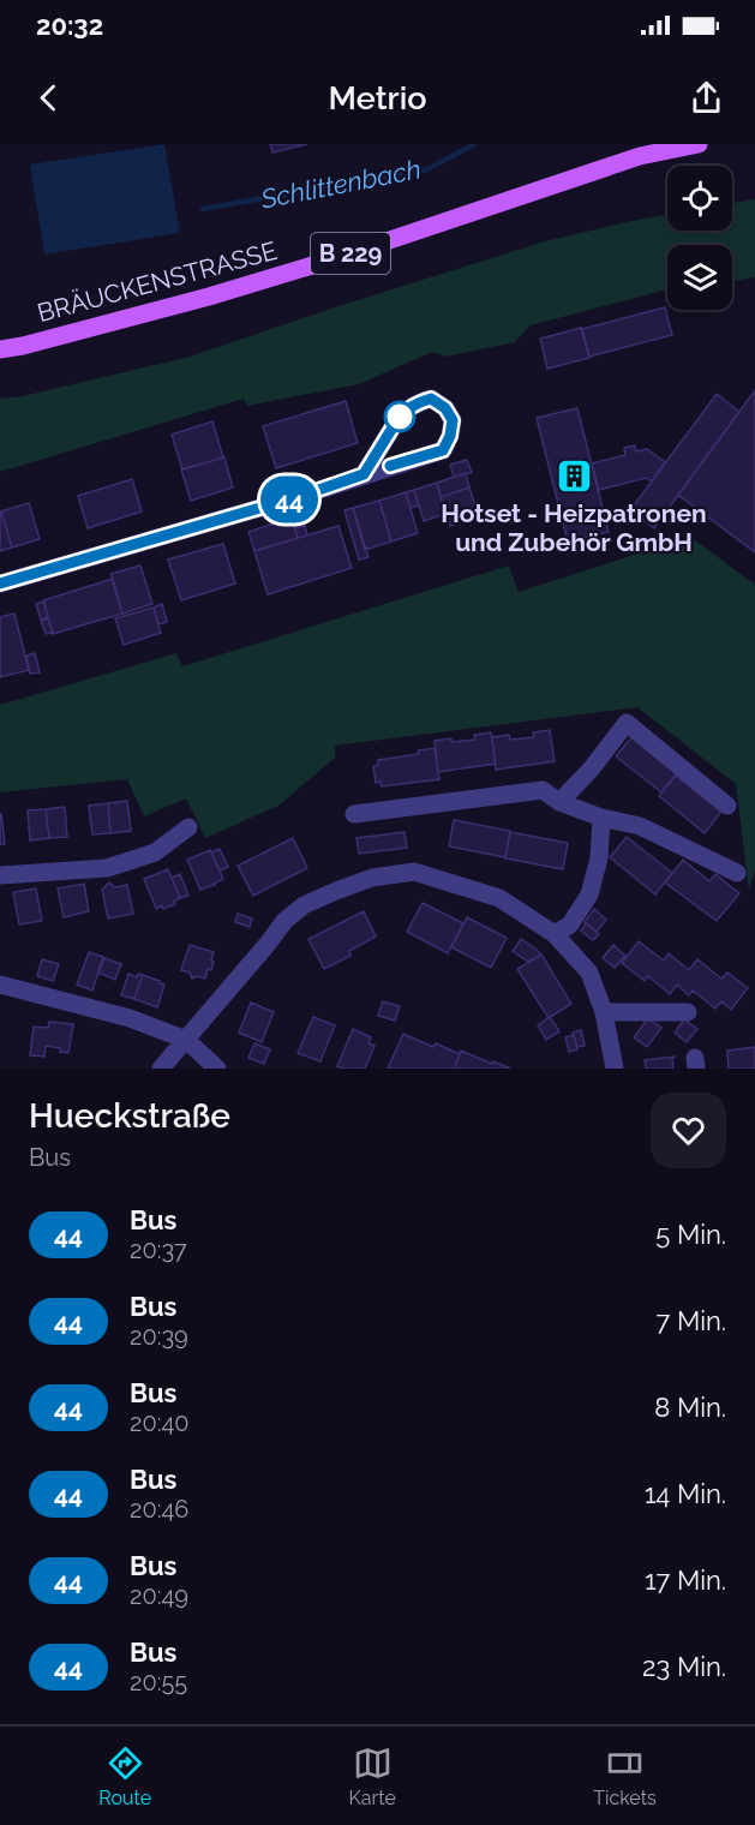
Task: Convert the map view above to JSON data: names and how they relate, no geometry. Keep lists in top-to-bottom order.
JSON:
{
  "streets": {
    "main road": ["B 229", "BRÄUCKENSTRASSE"]
  },
  "water": ["Schlittenbach"],
  "places": {
    "building": ["Hotset - Heizpatronen und Zubehör GmbH"]
  },
  "lines": ["bus line 44"],
  "page": {
    "status": "20:32",
    "header": "Metrio",
    "on_map": "44",
    "heading": ["Hueckstraße", "Bus"],
    "list": [
      {
        "mark": "44",
        "name": "Bus",
        "note": "20:37",
        "value": "5 Min."
      },
      {
        "mark": "44",
        "name": "Bus",
        "note": "20:39",
        "value": "7 Min."
      },
      {
        "mark": "44",
        "name": "Bus",
        "note": "20:40",
        "value": "8 Min."
      },
      {
        "mark": "44",
        "name": "Bus",
        "note": "20:46",
        "value": "14 Min."
      },
      {
        "mark": "44",
        "name": "Bus",
        "note": "20:49",
        "value": "17 Min."
      },
      {
        "mark": "44",
        "name": "Bus",
        "note": "20:55",
        "value": "23 Min."
      }
    ],
    "tabs": ["Route", "Karte", "Tickets"]
  }
}
